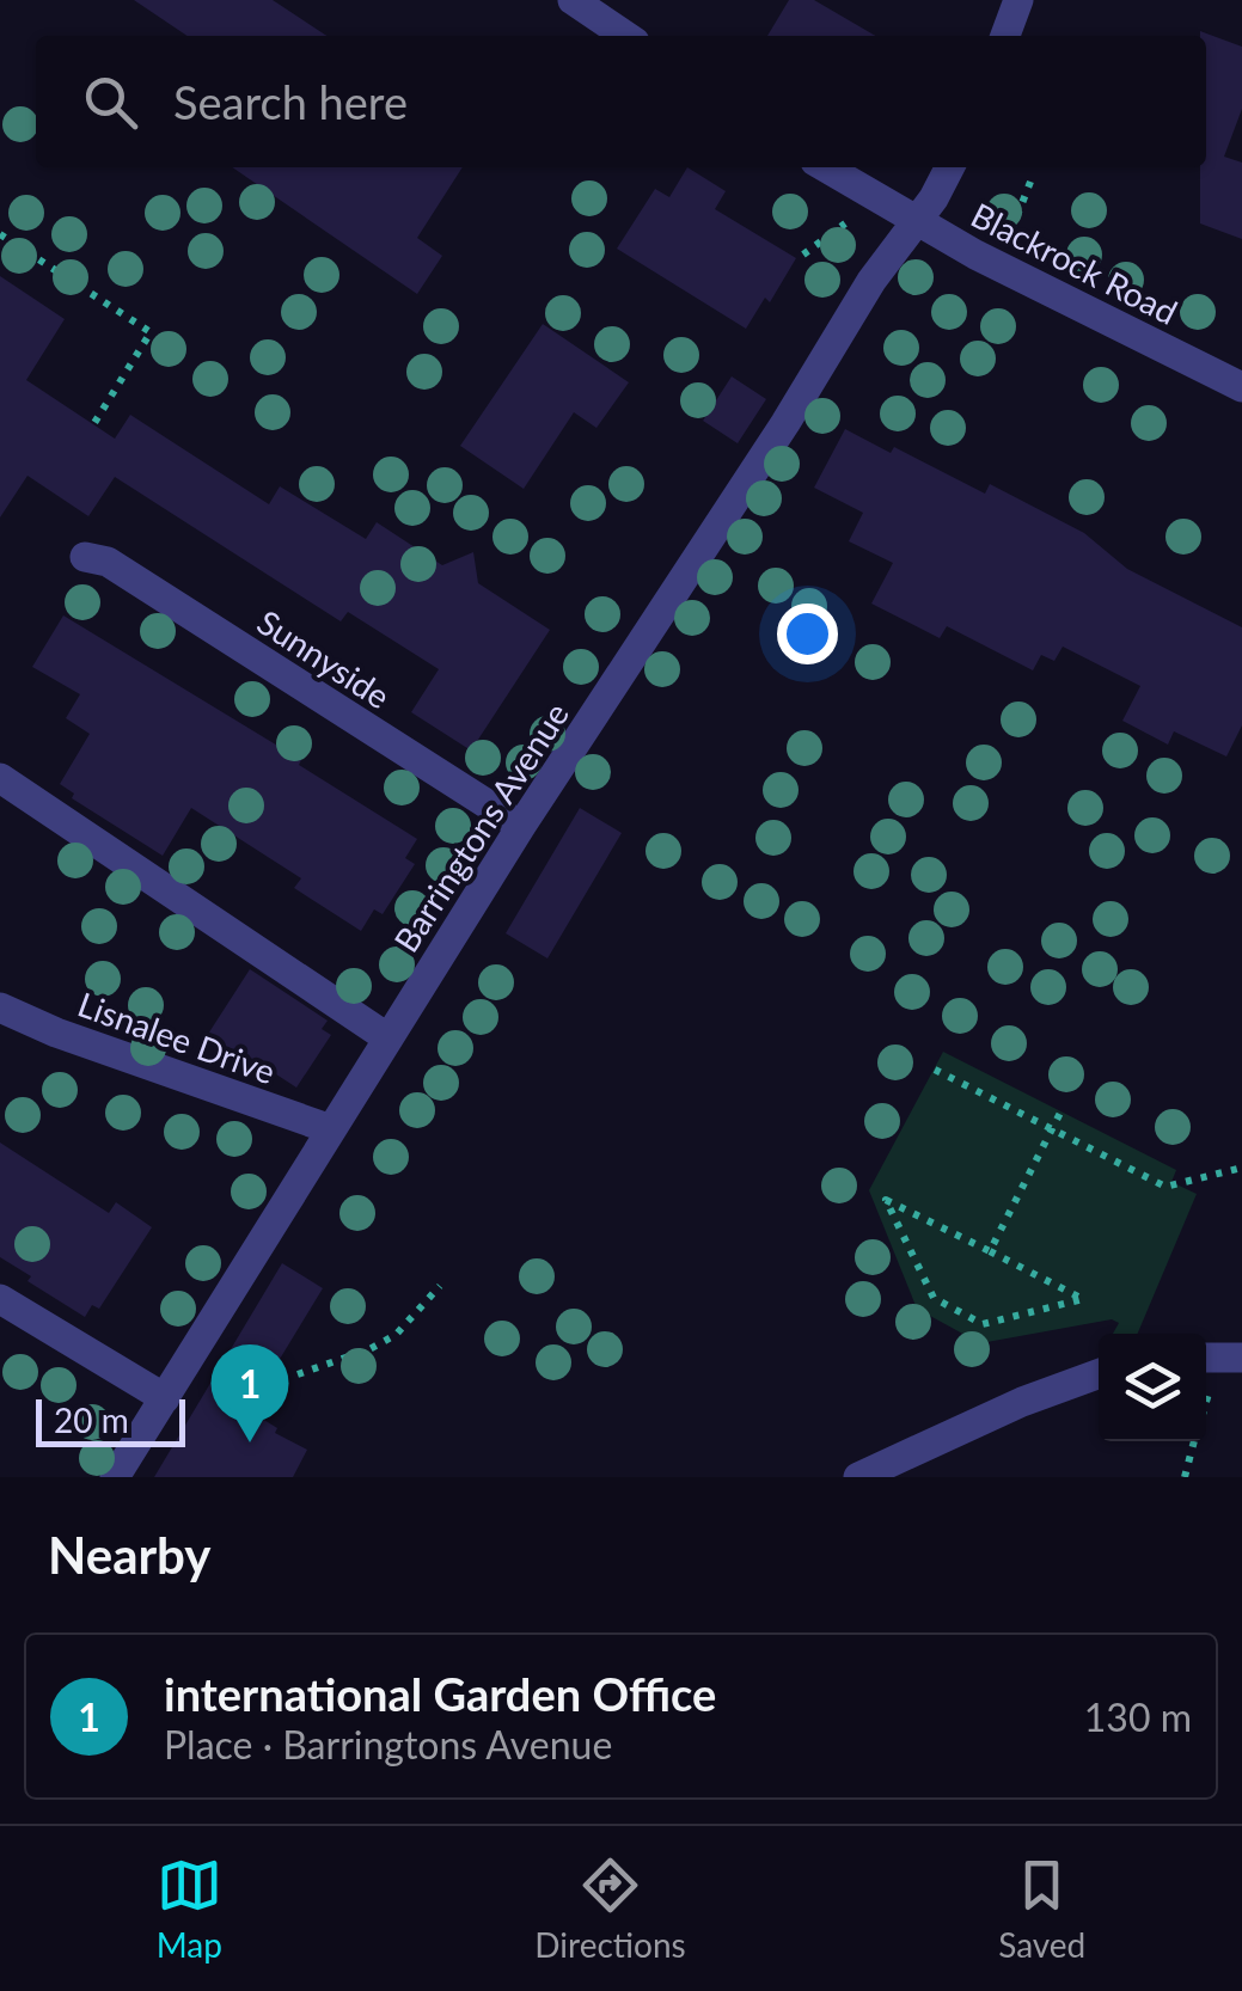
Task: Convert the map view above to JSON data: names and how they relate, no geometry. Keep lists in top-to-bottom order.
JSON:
{
  "streets": {
    "street": [
      "Blackrock Road",
      "Sunnyside",
      "Barringtons Avenue",
      "Lisnalee Drive"
    ]
  },
  "crossings": [
    ["Blackrock Road", "Barringtons Avenue"],
    ["Sunnyside", "Barringtons Avenue"],
    ["Barringtons Avenue", "Lisnalee Drive"]
  ],
  "scale_bar": "20 m",
  "page": {
    "search": "Search here",
    "pins": "1",
    "scale": "20 m",
    "heading": "Nearby",
    "list": [
      {
        "mark": "1",
        "name": "international Garden Office",
        "note": "Place · Barringtons Avenue",
        "value": "130 m"
      }
    ],
    "nav": ["Map", "Directions", "Saved"]
  }
}
